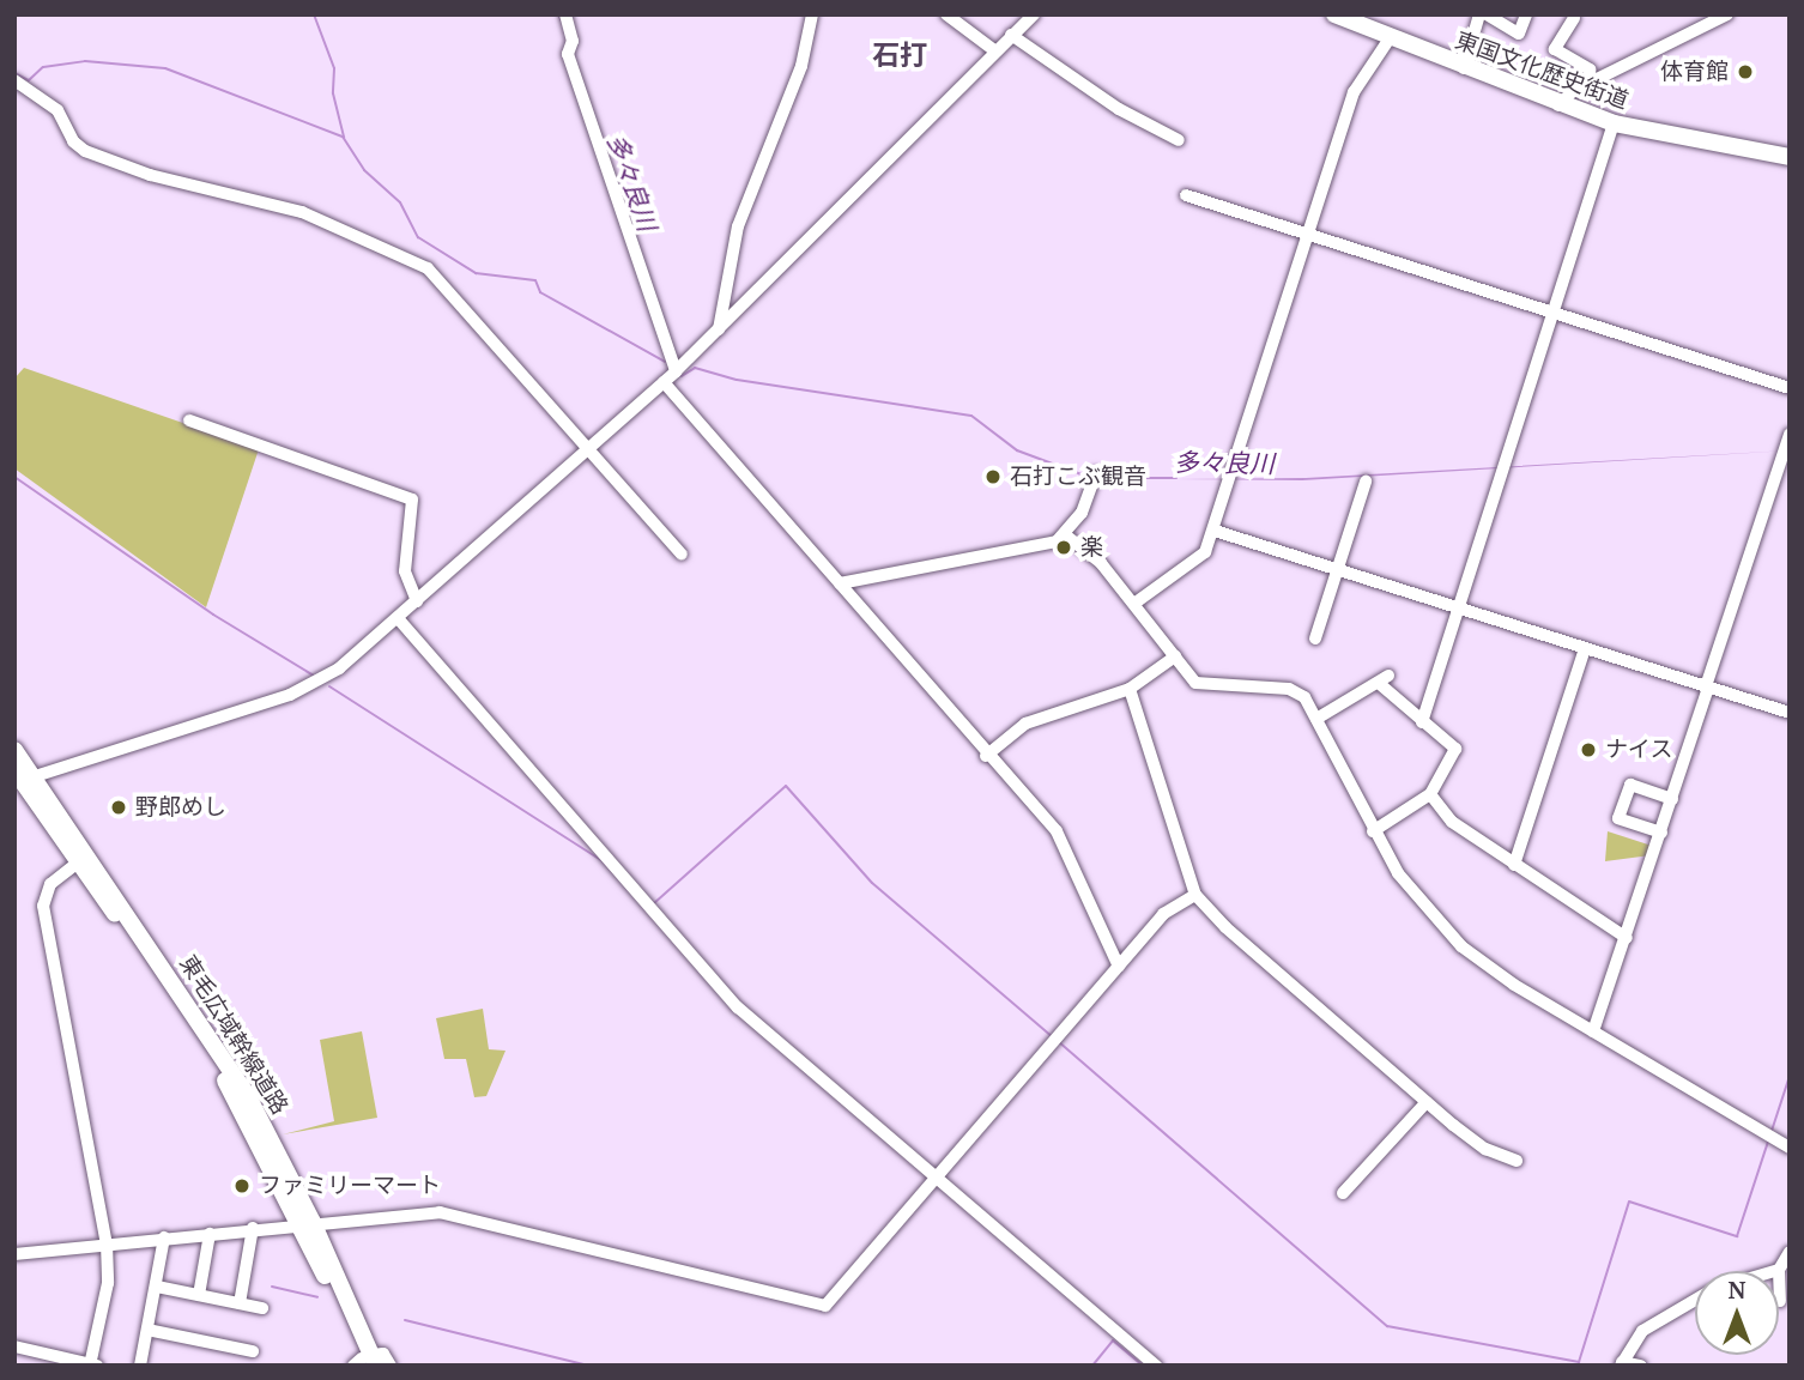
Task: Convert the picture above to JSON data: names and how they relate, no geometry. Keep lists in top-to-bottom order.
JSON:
{
  "streets": {
    "highway": ["東国文化歴史街道", "東毛広域幹線道路"]
  },
  "districts": ["石打"],
  "water": ["多々良川"],
  "places": [
    "体育館",
    "石打こぶ観音",
    "楽",
    "ナイス",
    "野郎めし",
    "ファミリーマート"
  ],
  "north": "top"
}
